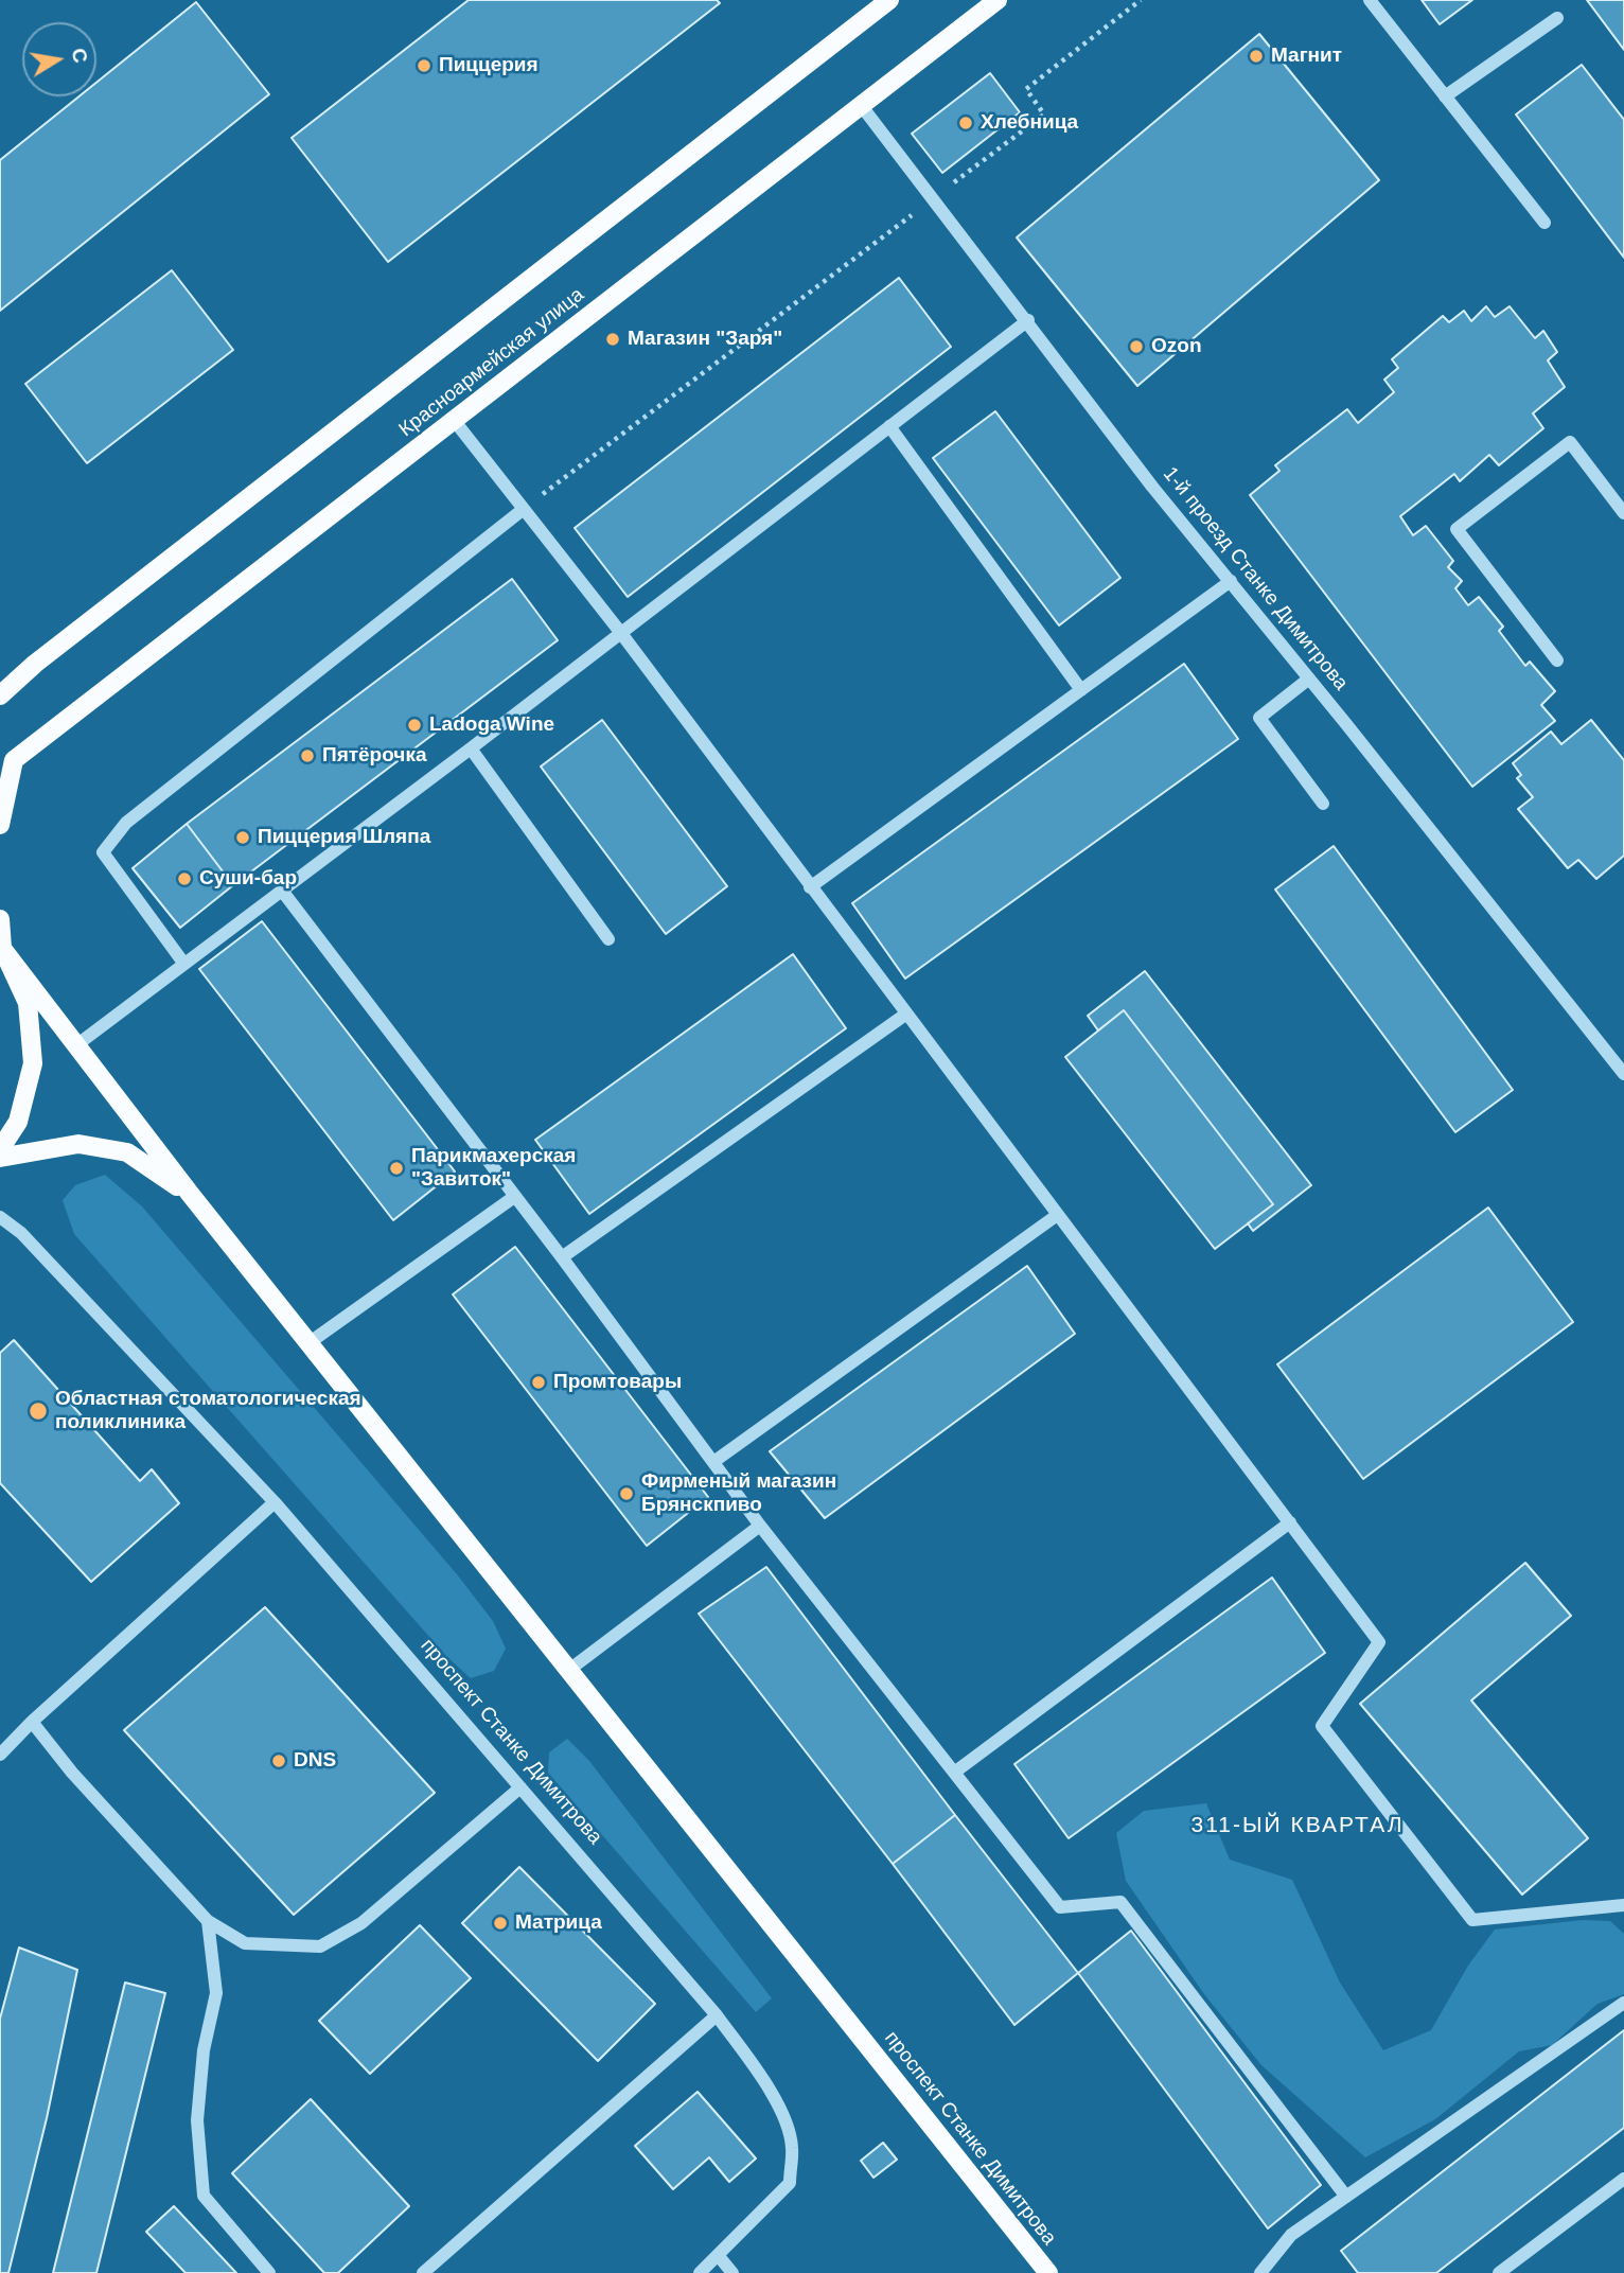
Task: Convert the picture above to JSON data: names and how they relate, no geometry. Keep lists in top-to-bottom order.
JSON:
{
  "streets": {
    "main road": ["Красноармейская улица", "проспект Станке Димитрова"],
    "street": ["1-й проезд Станке Димитрова"]
  },
  "crossings": [
    ["Красноармейская улица", "1-й проезд Станке Димитрова"]
  ],
  "districts": ["311-ЫЙ КВАРТАЛ"],
  "places": [
    "Магнит",
    "Пиццерия",
    "Хлебница",
    "Магазин \"Заря\"",
    "Ozon",
    "Ladoga Wine",
    "Пятёрочка",
    "Пиццерия Шляпа",
    "Суши-бар",
    "Парикмахерская \"Завиток\"",
    "Промтовары",
    "Областная стоматологическая поликлиника",
    "Фирменый магазин Брянскпиво",
    "DNS",
    "Матрица"
  ],
  "north": "right"
}
